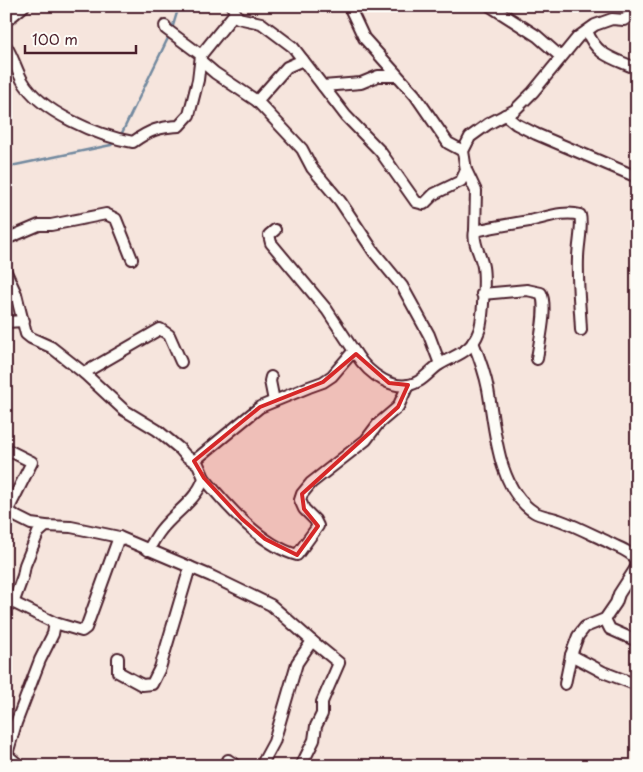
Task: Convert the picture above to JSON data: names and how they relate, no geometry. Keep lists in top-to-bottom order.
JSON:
{
  "scale_bar": "100 m"
}
